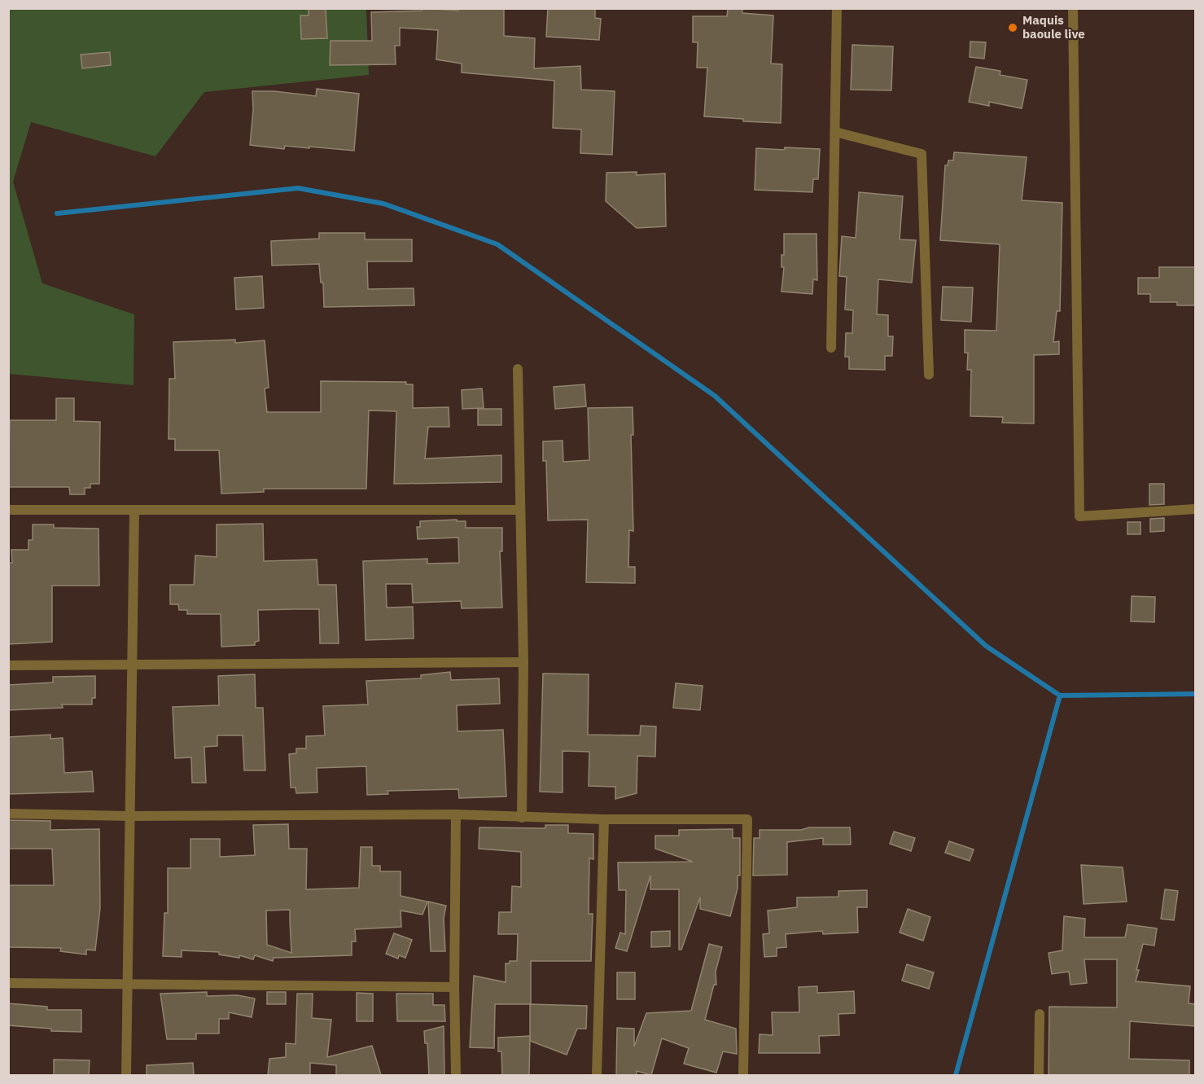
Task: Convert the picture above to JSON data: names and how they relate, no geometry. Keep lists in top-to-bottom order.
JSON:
{
  "places": ["Maquis baoule live"]
}
